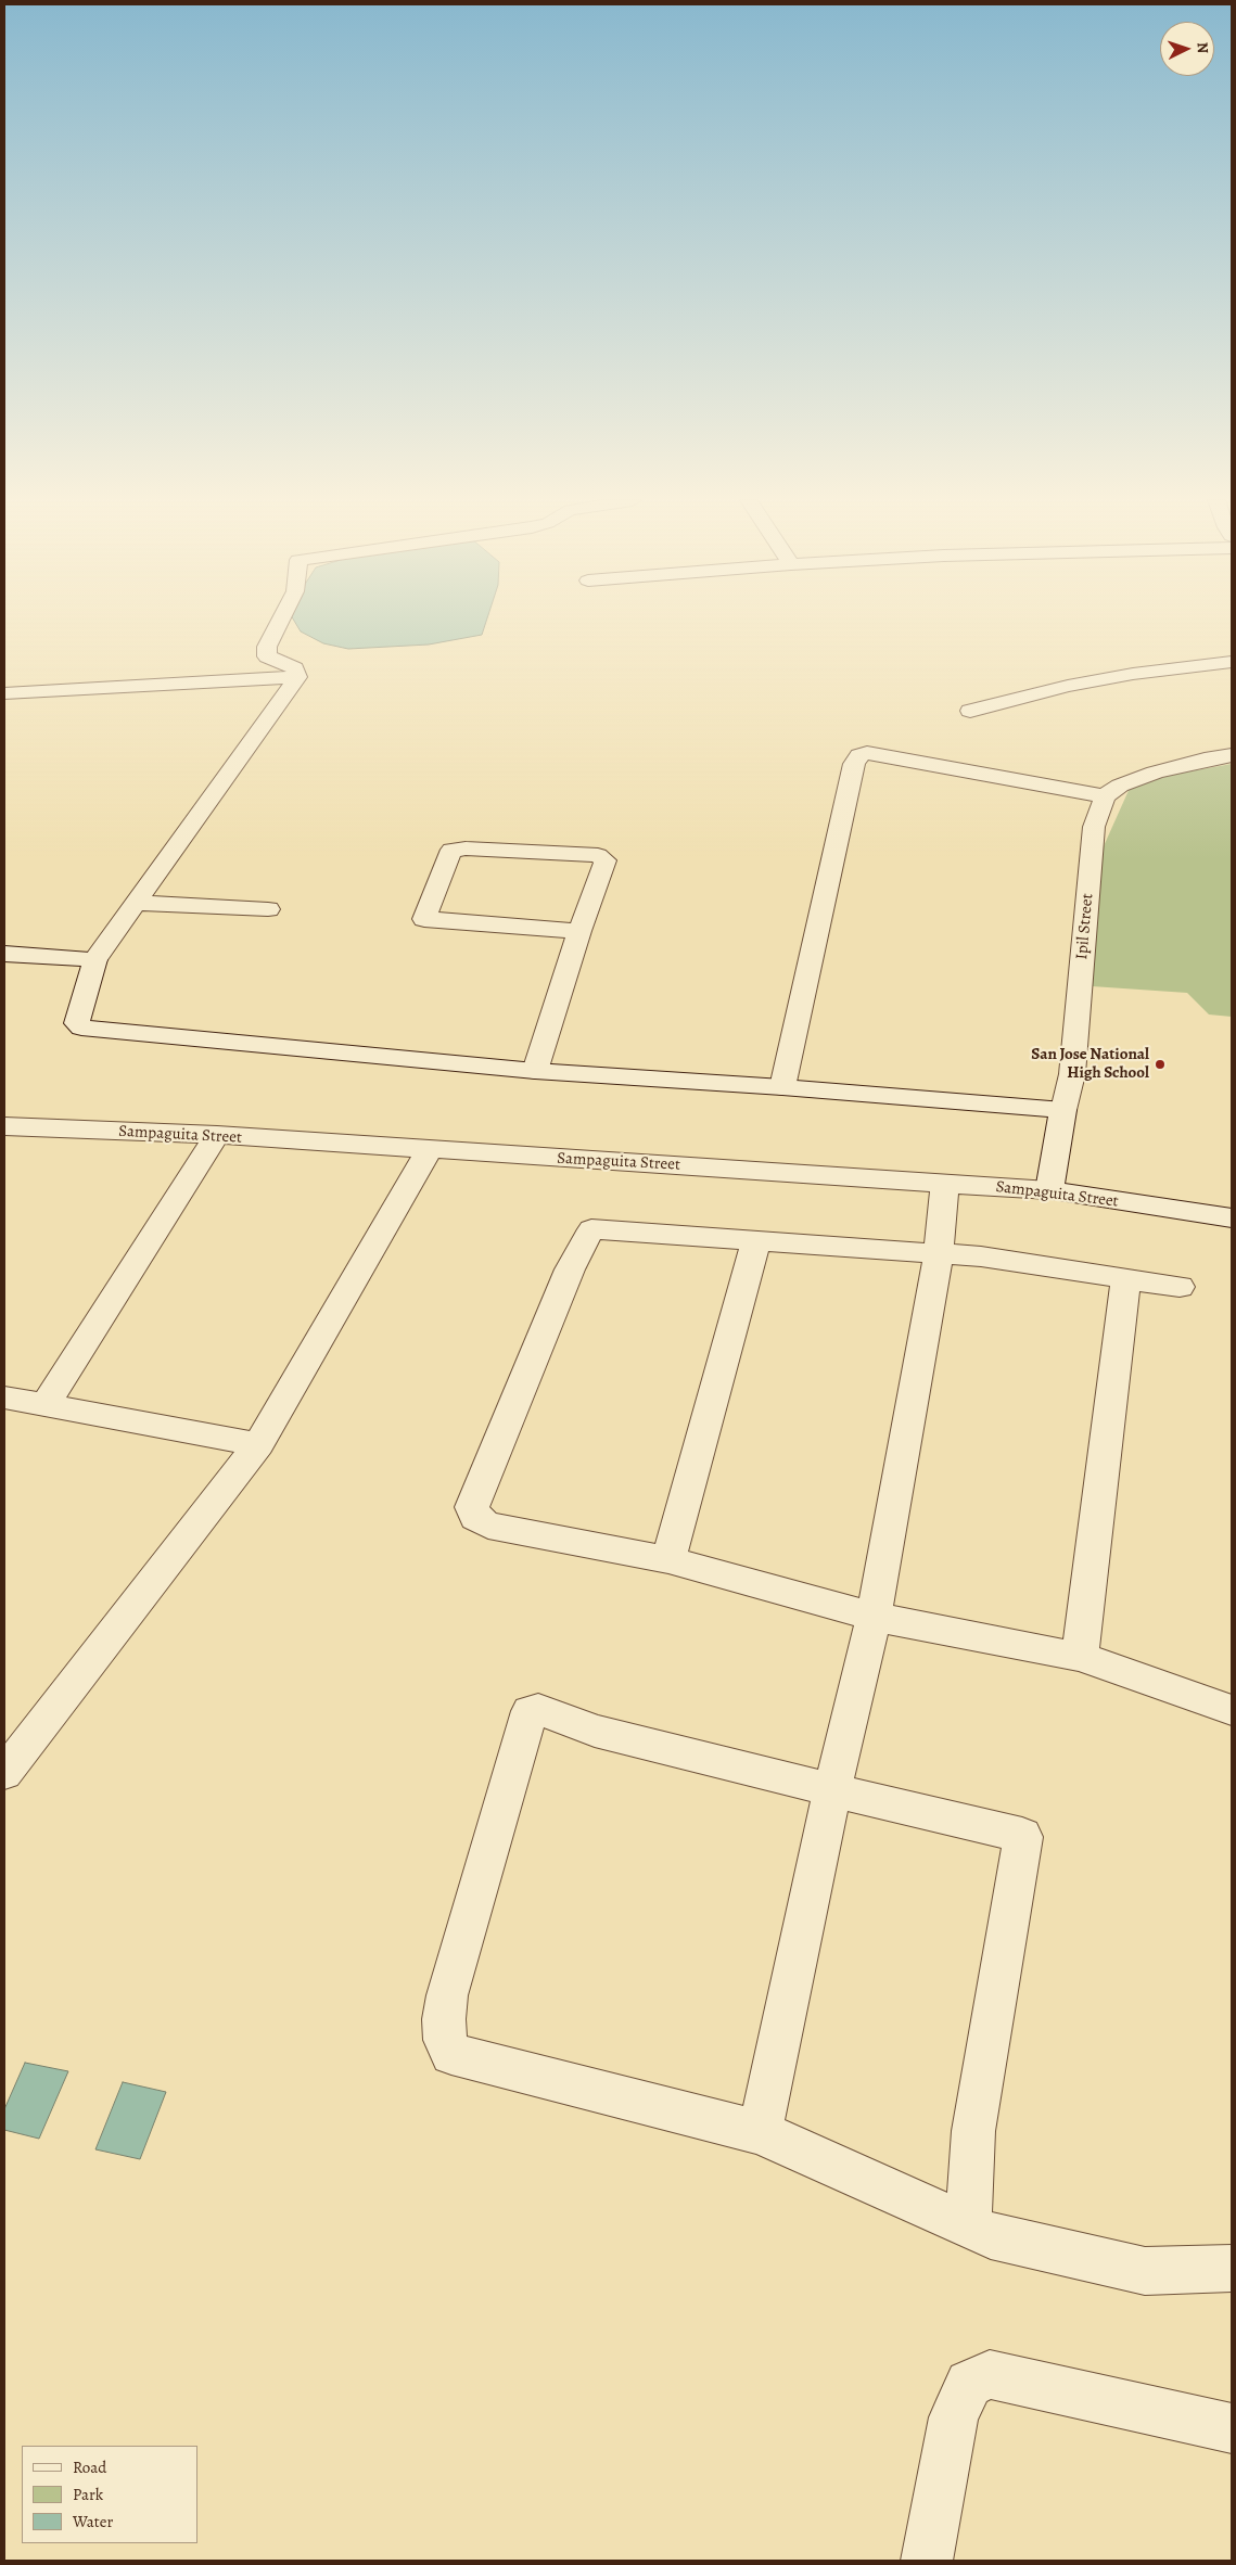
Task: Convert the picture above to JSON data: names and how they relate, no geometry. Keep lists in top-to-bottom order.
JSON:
{
  "streets": {
    "street": ["Ipil Street", "Sampaguita Street"]
  },
  "crossings": [
    ["Ipil Street", "Sampaguita Street"]
  ],
  "places": ["San Jose National High School"],
  "legend": ["Road", "Park", "Water"],
  "north": "right"
}
